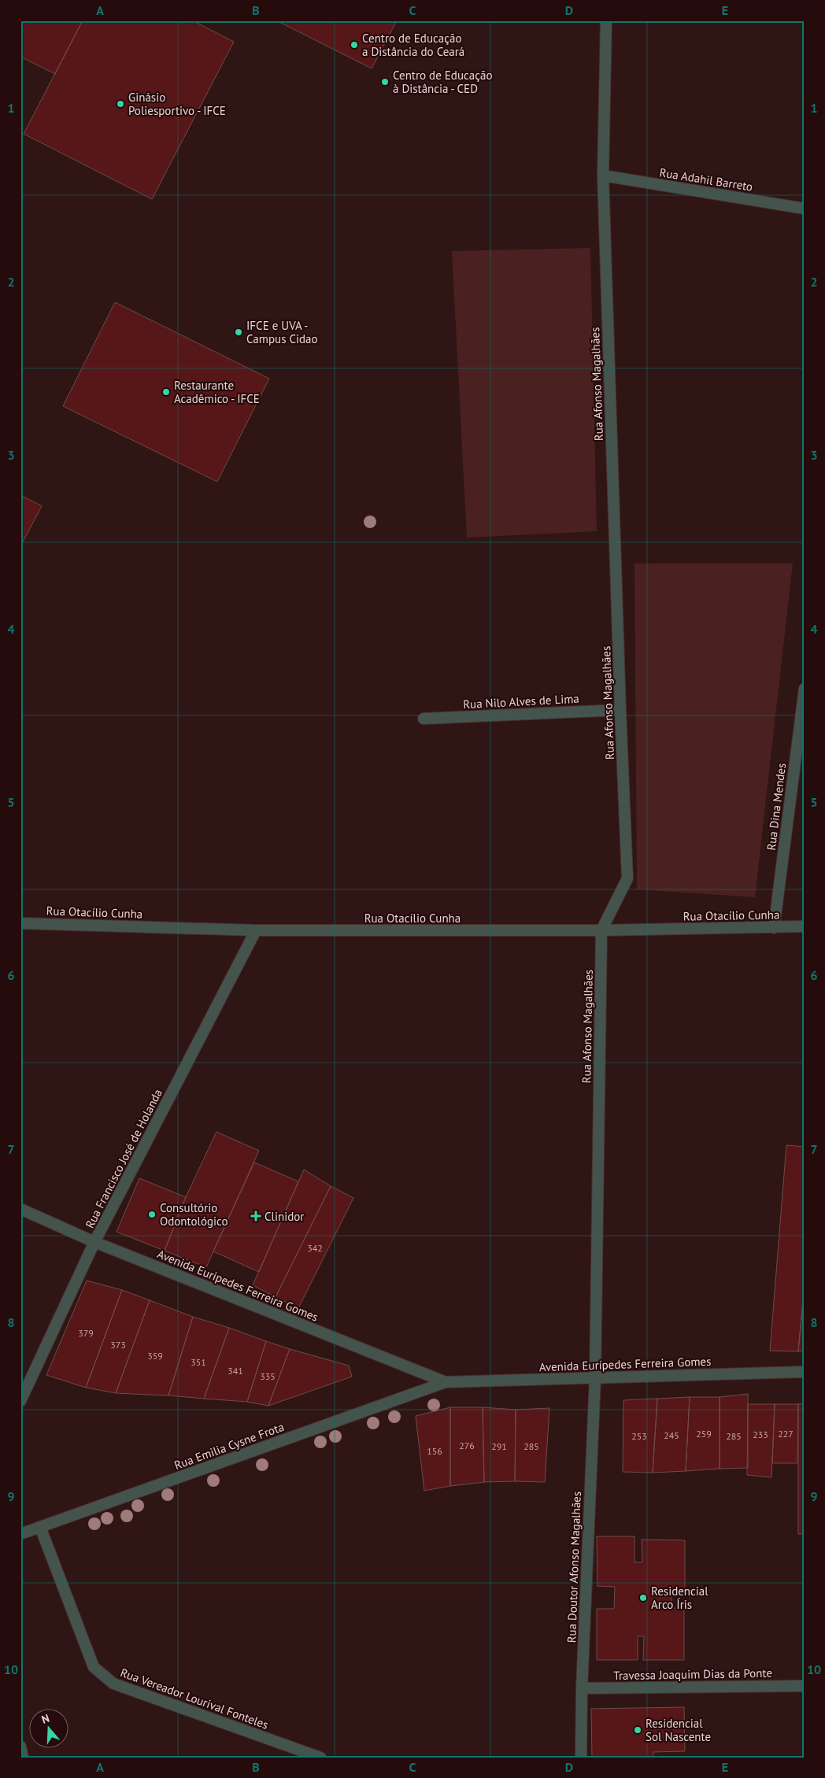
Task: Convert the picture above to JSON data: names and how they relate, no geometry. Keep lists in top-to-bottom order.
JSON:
{
  "streets": {
    "street": [
      "Rua Adahil Barreto",
      "Rua Afonso Magalhães",
      "Rua Nilo Alves de Lima",
      "Rua Dina Mendes",
      "Rua Otacílio Cunha",
      "Rua Francisco José de Holanda",
      "Avenida Euripedes Ferreira Gomes",
      "Avenida Eurípedes Ferreira Gomes",
      "Rua Emilia Cysne Frota",
      "Rua Doutor Afonso Magalhães",
      "Travessa Joaquim Dias da Ponte",
      "Rua Vereador Lourival Fonteles"
    ]
  },
  "crossings": [
    ["Rua Adahil Barreto", "Rua Afonso Magalhães"],
    ["Rua Afonso Magalhães", "Rua Nilo Alves de Lima"],
    ["Rua Afonso Magalhães", "Rua Otacílio Cunha"],
    ["Rua Afonso Magalhães", "Avenida Eurípedes Ferreira Gomes"],
    ["Rua Afonso Magalhães", "Rua Doutor Afonso Magalhães"],
    ["Rua Dina Mendes", "Rua Otacílio Cunha"],
    ["Rua Otacílio Cunha", "Rua Francisco José de Holanda"],
    ["Rua Francisco José de Holanda", "Avenida Euripedes Ferreira Gomes"],
    ["Avenida Euripedes Ferreira Gomes", "Avenida Eurípedes Ferreira Gomes"],
    ["Avenida Euripedes Ferreira Gomes", "Rua Emilia Cysne Frota"],
    ["Avenida Eurípedes Ferreira Gomes", "Rua Emilia Cysne Frota"],
    ["Avenida Eurípedes Ferreira Gomes", "Rua Doutor Afonso Magalhães"],
    ["Rua Emilia Cysne Frota", "Rua Vereador Lourival Fonteles"],
    ["Rua Doutor Afonso Magalhães", "Travessa Joaquim Dias da Ponte"]
  ],
  "places": {
    "other": [
      "Centro de Educação a Distância do Ceará",
      "Centro de Educação à Distância - CED",
      "Ginásio Poliesportivo - IFCE",
      "IFCE e UVA - Campus Cidao",
      "Restaurante Acadêmico - IFCE",
      "Consultório Odontológico",
      "Residencial Arco Íris",
      "Residencial Sol Nascente"
    ],
    "health": ["Clinidor"]
  },
  "house_numbers": [
    "342",
    "379",
    "373",
    "359",
    "351",
    "341",
    "335",
    "259",
    "227",
    "233",
    "245",
    "253",
    "285",
    "276",
    "291",
    "285",
    "156"
  ],
  "north": "top",
  "grid": {
    "columns": [
      "A",
      "B",
      "C",
      "D",
      "E"
    ],
    "rows": [
      "1",
      "2",
      "3",
      "4",
      "5",
      "6",
      "7",
      "8",
      "9",
      "10"
    ]
  }
}
